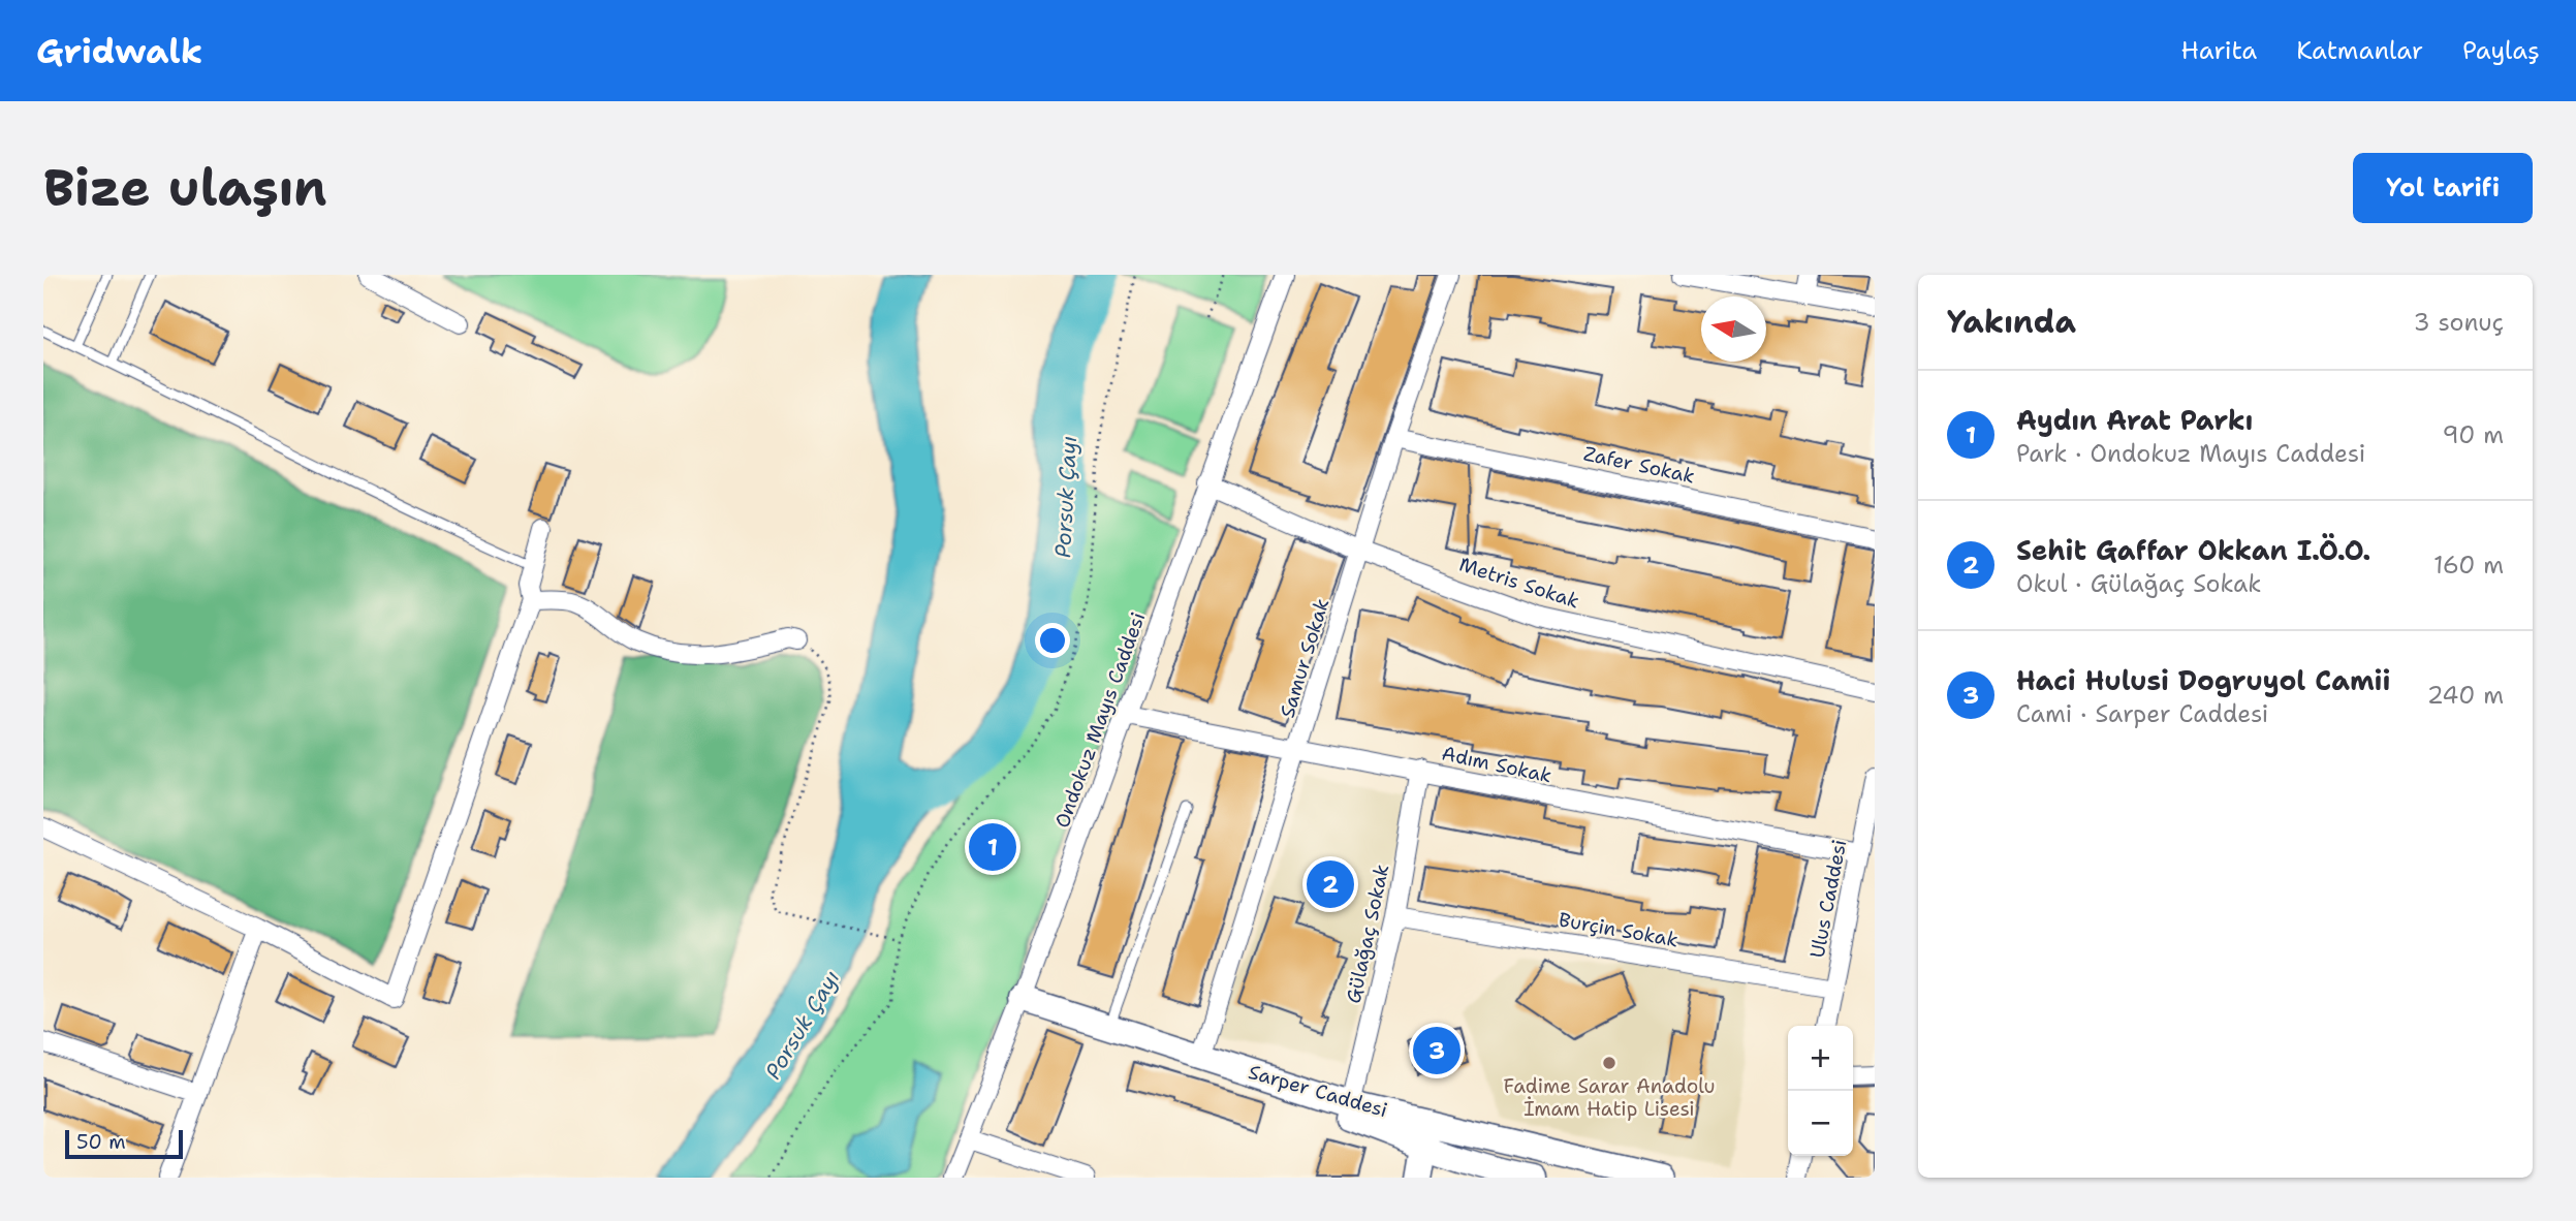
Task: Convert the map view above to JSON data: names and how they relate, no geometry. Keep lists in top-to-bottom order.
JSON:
{
  "streets": {
    "main road": ["Sarper Caddesi"],
    "street": [
      "Zafer Sokak",
      "Metris Sokak",
      "Samur Sokak",
      "Ondokuz Mayıs Caddesi",
      "Adım Sokak",
      "Ulus Caddesi",
      "Burçin Sokak",
      "Gülağaç Sokak"
    ]
  },
  "crossings": [
    ["Zafer Sokak", "Samur Sokak"],
    ["Metris Sokak", "Samur Sokak"],
    ["Metris Sokak", "Ondokuz Mayıs Caddesi"],
    ["Samur Sokak", "Adım Sokak"],
    ["Samur Sokak", "Sarper Caddesi"],
    ["Ondokuz Mayıs Caddesi", "Adım Sokak"],
    ["Ondokuz Mayıs Caddesi", "Sarper Caddesi"],
    ["Adım Sokak", "Ulus Caddesi"],
    ["Adım Sokak", "Gülağaç Sokak"],
    ["Ulus Caddesi", "Burçin Sokak"],
    ["Burçin Sokak", "Gülağaç Sokak"],
    ["Gülağaç Sokak", "Sarper Caddesi"]
  ],
  "water": ["Porsuk Çayı"],
  "places": ["Fadime Sarar Anadolu İmam Hatip Lisesi"],
  "scale_bar": "50 m",
  "north": "left",
  "page": {
    "header": "Gridwalk",
    "nav": ["Harita", "Katmanlar", "Paylaş"],
    "buttons": "Yol tarifi",
    "title": "Bize ulaşın",
    "heading": ["Yakında", "3 sonuç"],
    "list": [
      {
        "mark": "1",
        "name": "Aydın Arat Parkı",
        "note": "Park · Ondokuz Mayıs Caddesi",
        "value": "90 m"
      },
      {
        "mark": "2",
        "name": "Sehit Gaffar Okkan I.Ö.O.",
        "note": "Okul · Gülağaç Sokak",
        "value": "160 m"
      },
      {
        "mark": "3",
        "name": "Haci Hulusi Dogruyol Camii",
        "note": "Cami · Sarper Caddesi",
        "value": "240 m"
      }
    ],
    "pins": ["1", "2", "3"],
    "map_buttons": ["+", "−"],
    "scale": "50 m"
  }
}
